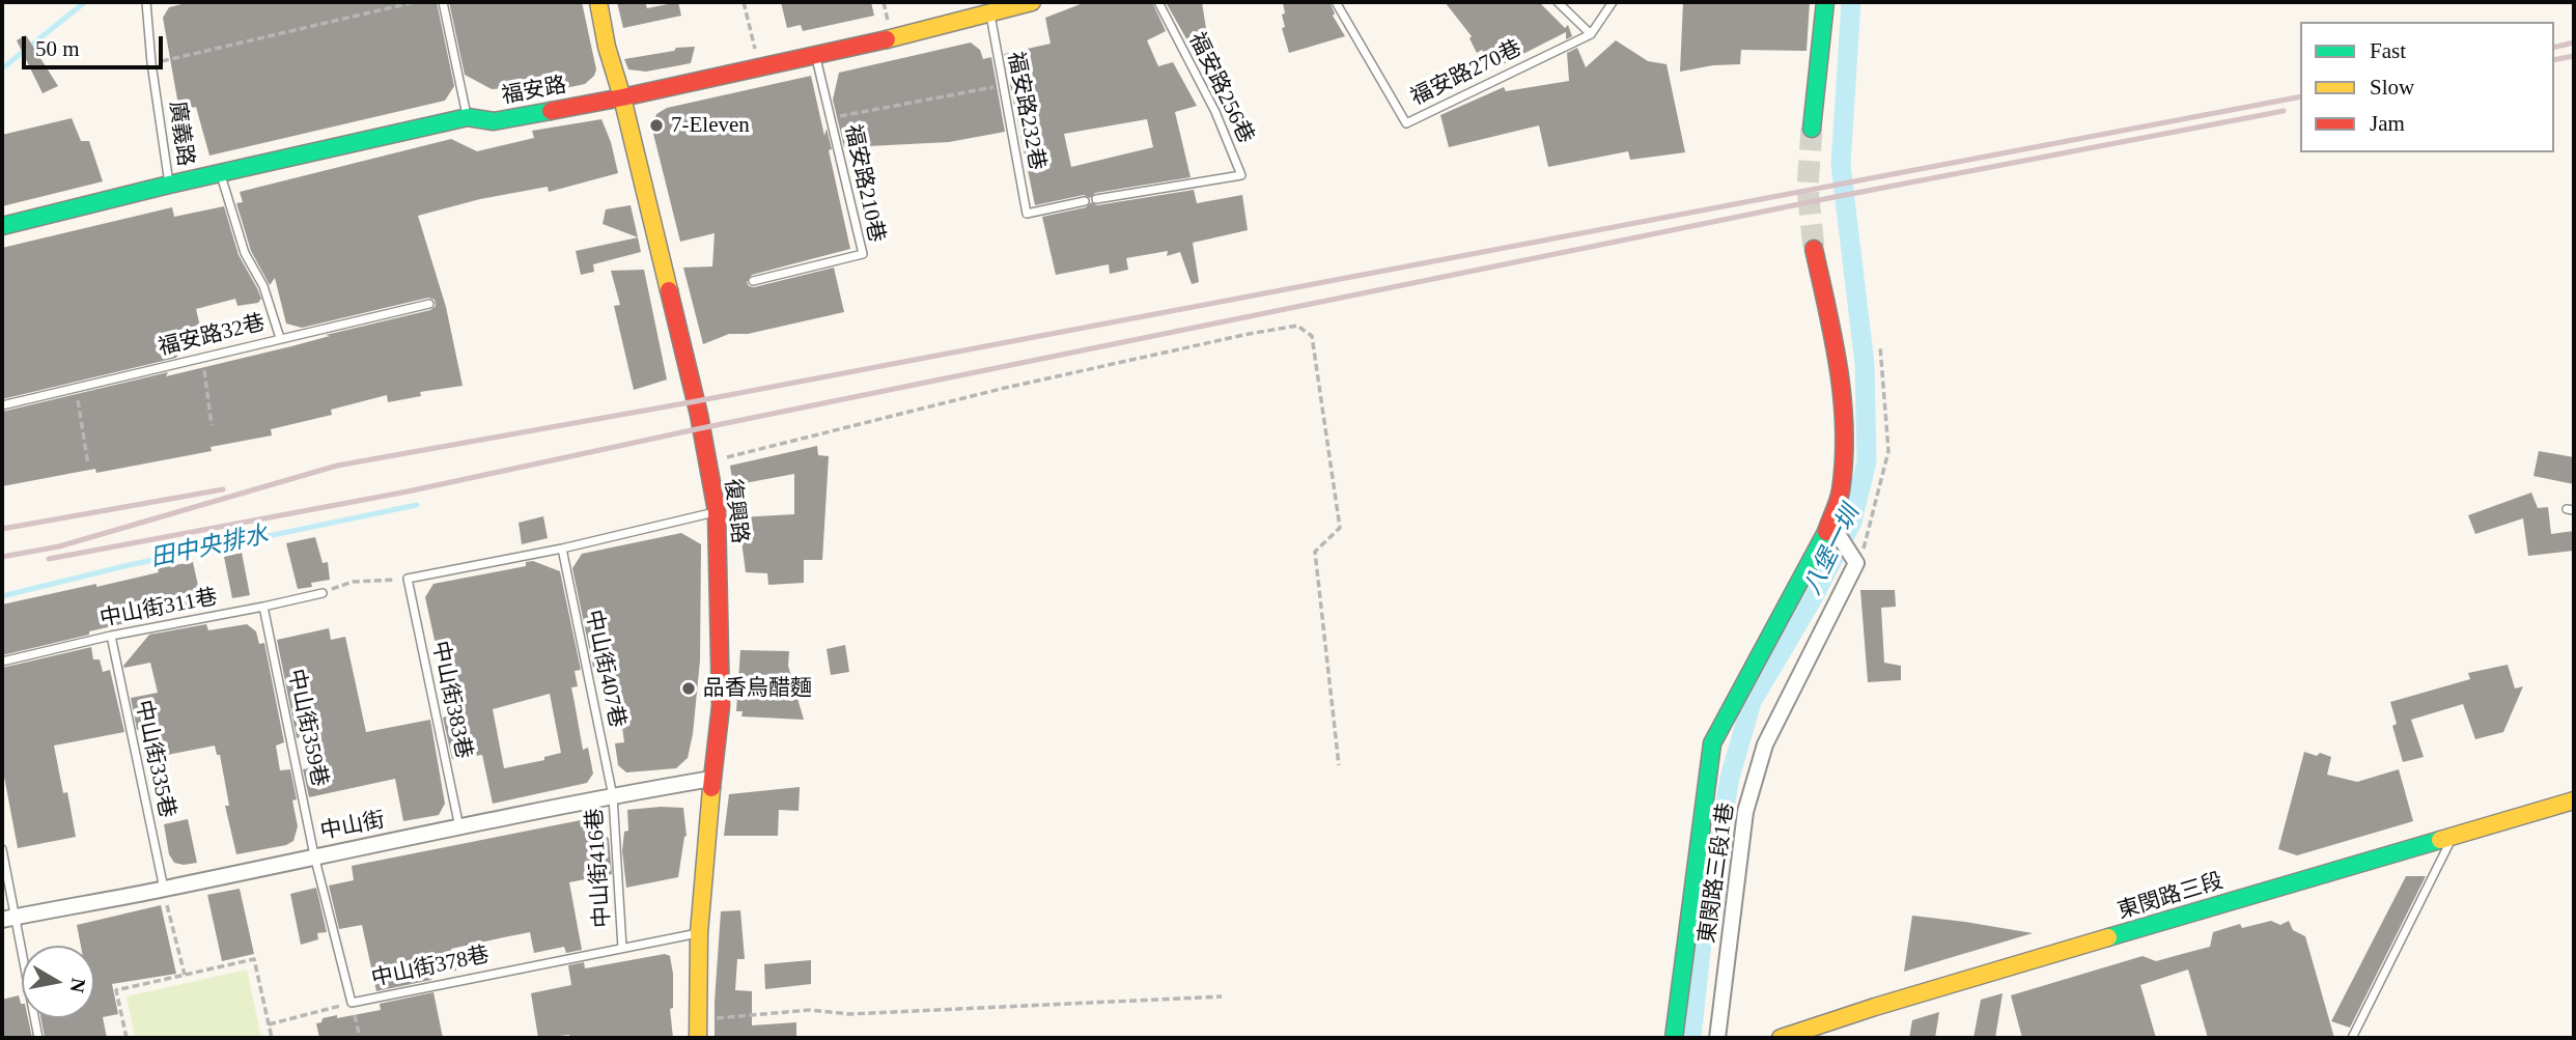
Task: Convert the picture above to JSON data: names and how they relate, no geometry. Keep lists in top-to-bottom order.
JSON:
{
  "streets": {
    "street": [
      "福安路",
      "復興路",
      "中山街",
      "東閔路三段1巷",
      "東閔路三段"
    ],
    "lane": [
      "福安路270巷",
      "福安路256巷",
      "福安路232巷",
      "廣義路",
      "福安路210巷",
      "福安路32巷",
      "中山街311巷",
      "中山街407巷",
      "中山街383巷",
      "中山街359巷",
      "中山街335巷",
      "中山街416巷",
      "中山街378巷"
    ]
  },
  "crossings": [
    ["福安路", "福安路232巷"],
    ["福安路", "廣義路"],
    ["福安路", "福安路210巷"],
    ["福安路", "復興路"],
    ["復興路", "中山街"],
    ["復興路", "中山街416巷"],
    ["中山街311巷", "中山街359巷"],
    ["中山街311巷", "中山街335巷"],
    ["中山街407巷", "中山街"],
    ["中山街407巷", "中山街416巷"],
    ["中山街383巷", "中山街"],
    ["中山街359巷", "中山街"],
    ["中山街359巷", "中山街378巷"],
    ["中山街335巷", "中山街"],
    ["中山街", "中山街416巷"],
    ["中山街", "中山街378巷"],
    ["中山街416巷", "中山街378巷"]
  ],
  "water": ["田中央排水", "八堡一圳"],
  "places": ["7-Eleven", "品香烏醋麵"],
  "legend": ["Fast", "Slow", "Jam"],
  "scale_bar": "50 m",
  "north": "right"
}
